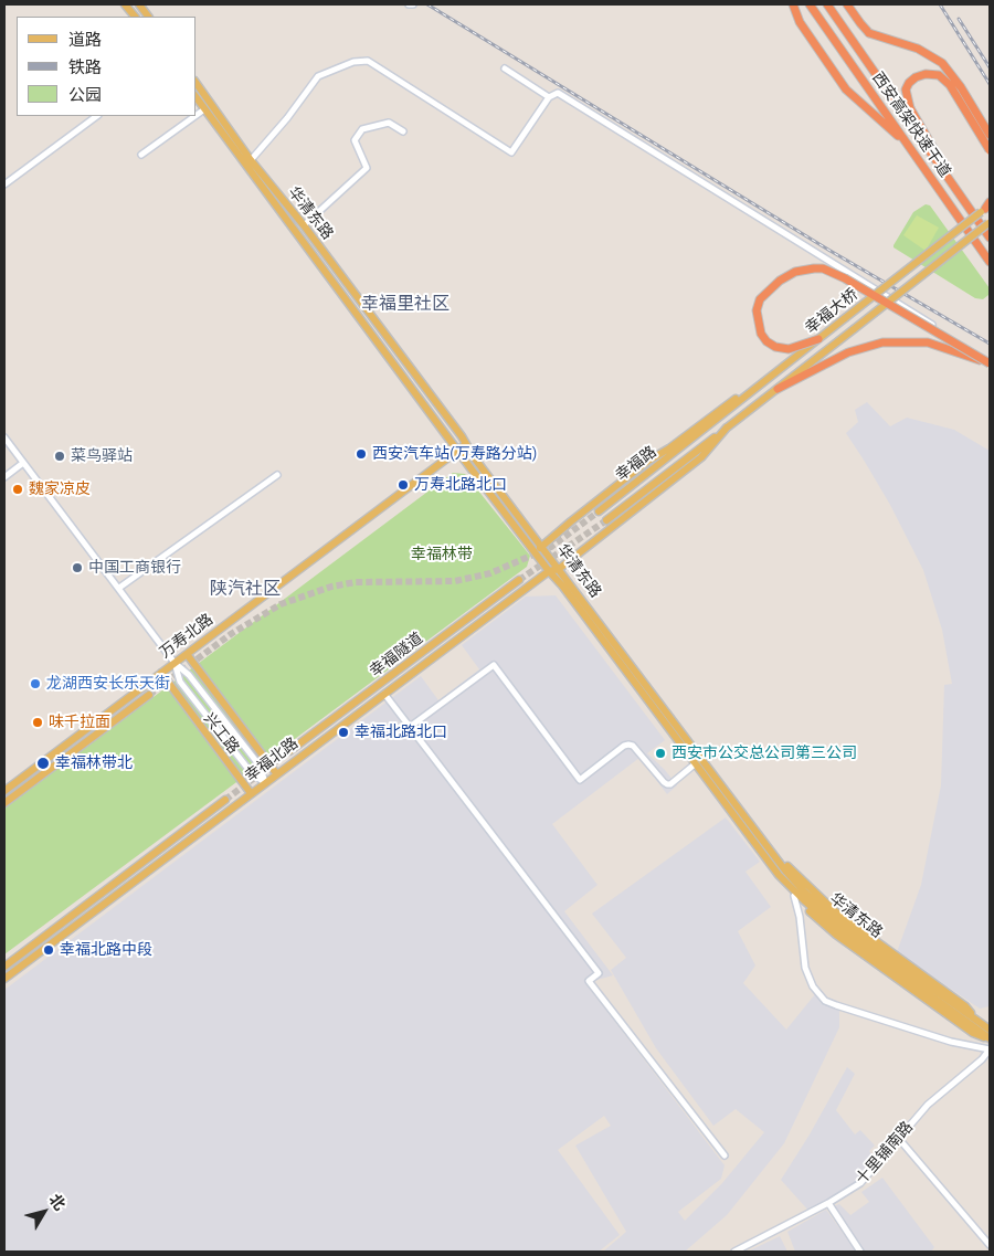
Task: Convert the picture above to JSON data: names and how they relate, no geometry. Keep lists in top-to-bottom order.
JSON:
{
  "streets": {
    "highway": ["西安高架快速干道"],
    "main road": [
      "华清东路",
      "幸福大桥",
      "幸福路",
      "万寿北路",
      "幸福隧道",
      "幸福北路"
    ],
    "street": ["兴工路", "十里铺南路"]
  },
  "crossings": [
    ["华清东路", "万寿北路"],
    ["华清东路", "幸福北路"],
    ["幸福大桥", "幸福路"],
    ["万寿北路", "兴工路"],
    ["兴工路", "幸福北路"]
  ],
  "districts": ["幸福里社区", "陕汽社区"],
  "parks": ["幸福林带"],
  "places": [
    "西安汽车站(万寿路分站)",
    "菜鸟驿站",
    "万寿北路北口",
    "魏家凉皮",
    "中国工商银行",
    "龙湖西安长乐天街",
    "味千拉面",
    "幸福北路北口",
    "西安市公交总公司第三公司",
    "幸福林带北",
    "幸福北路中段"
  ],
  "legend": ["道路", "铁路", "公园"],
  "north": "top right"
}
